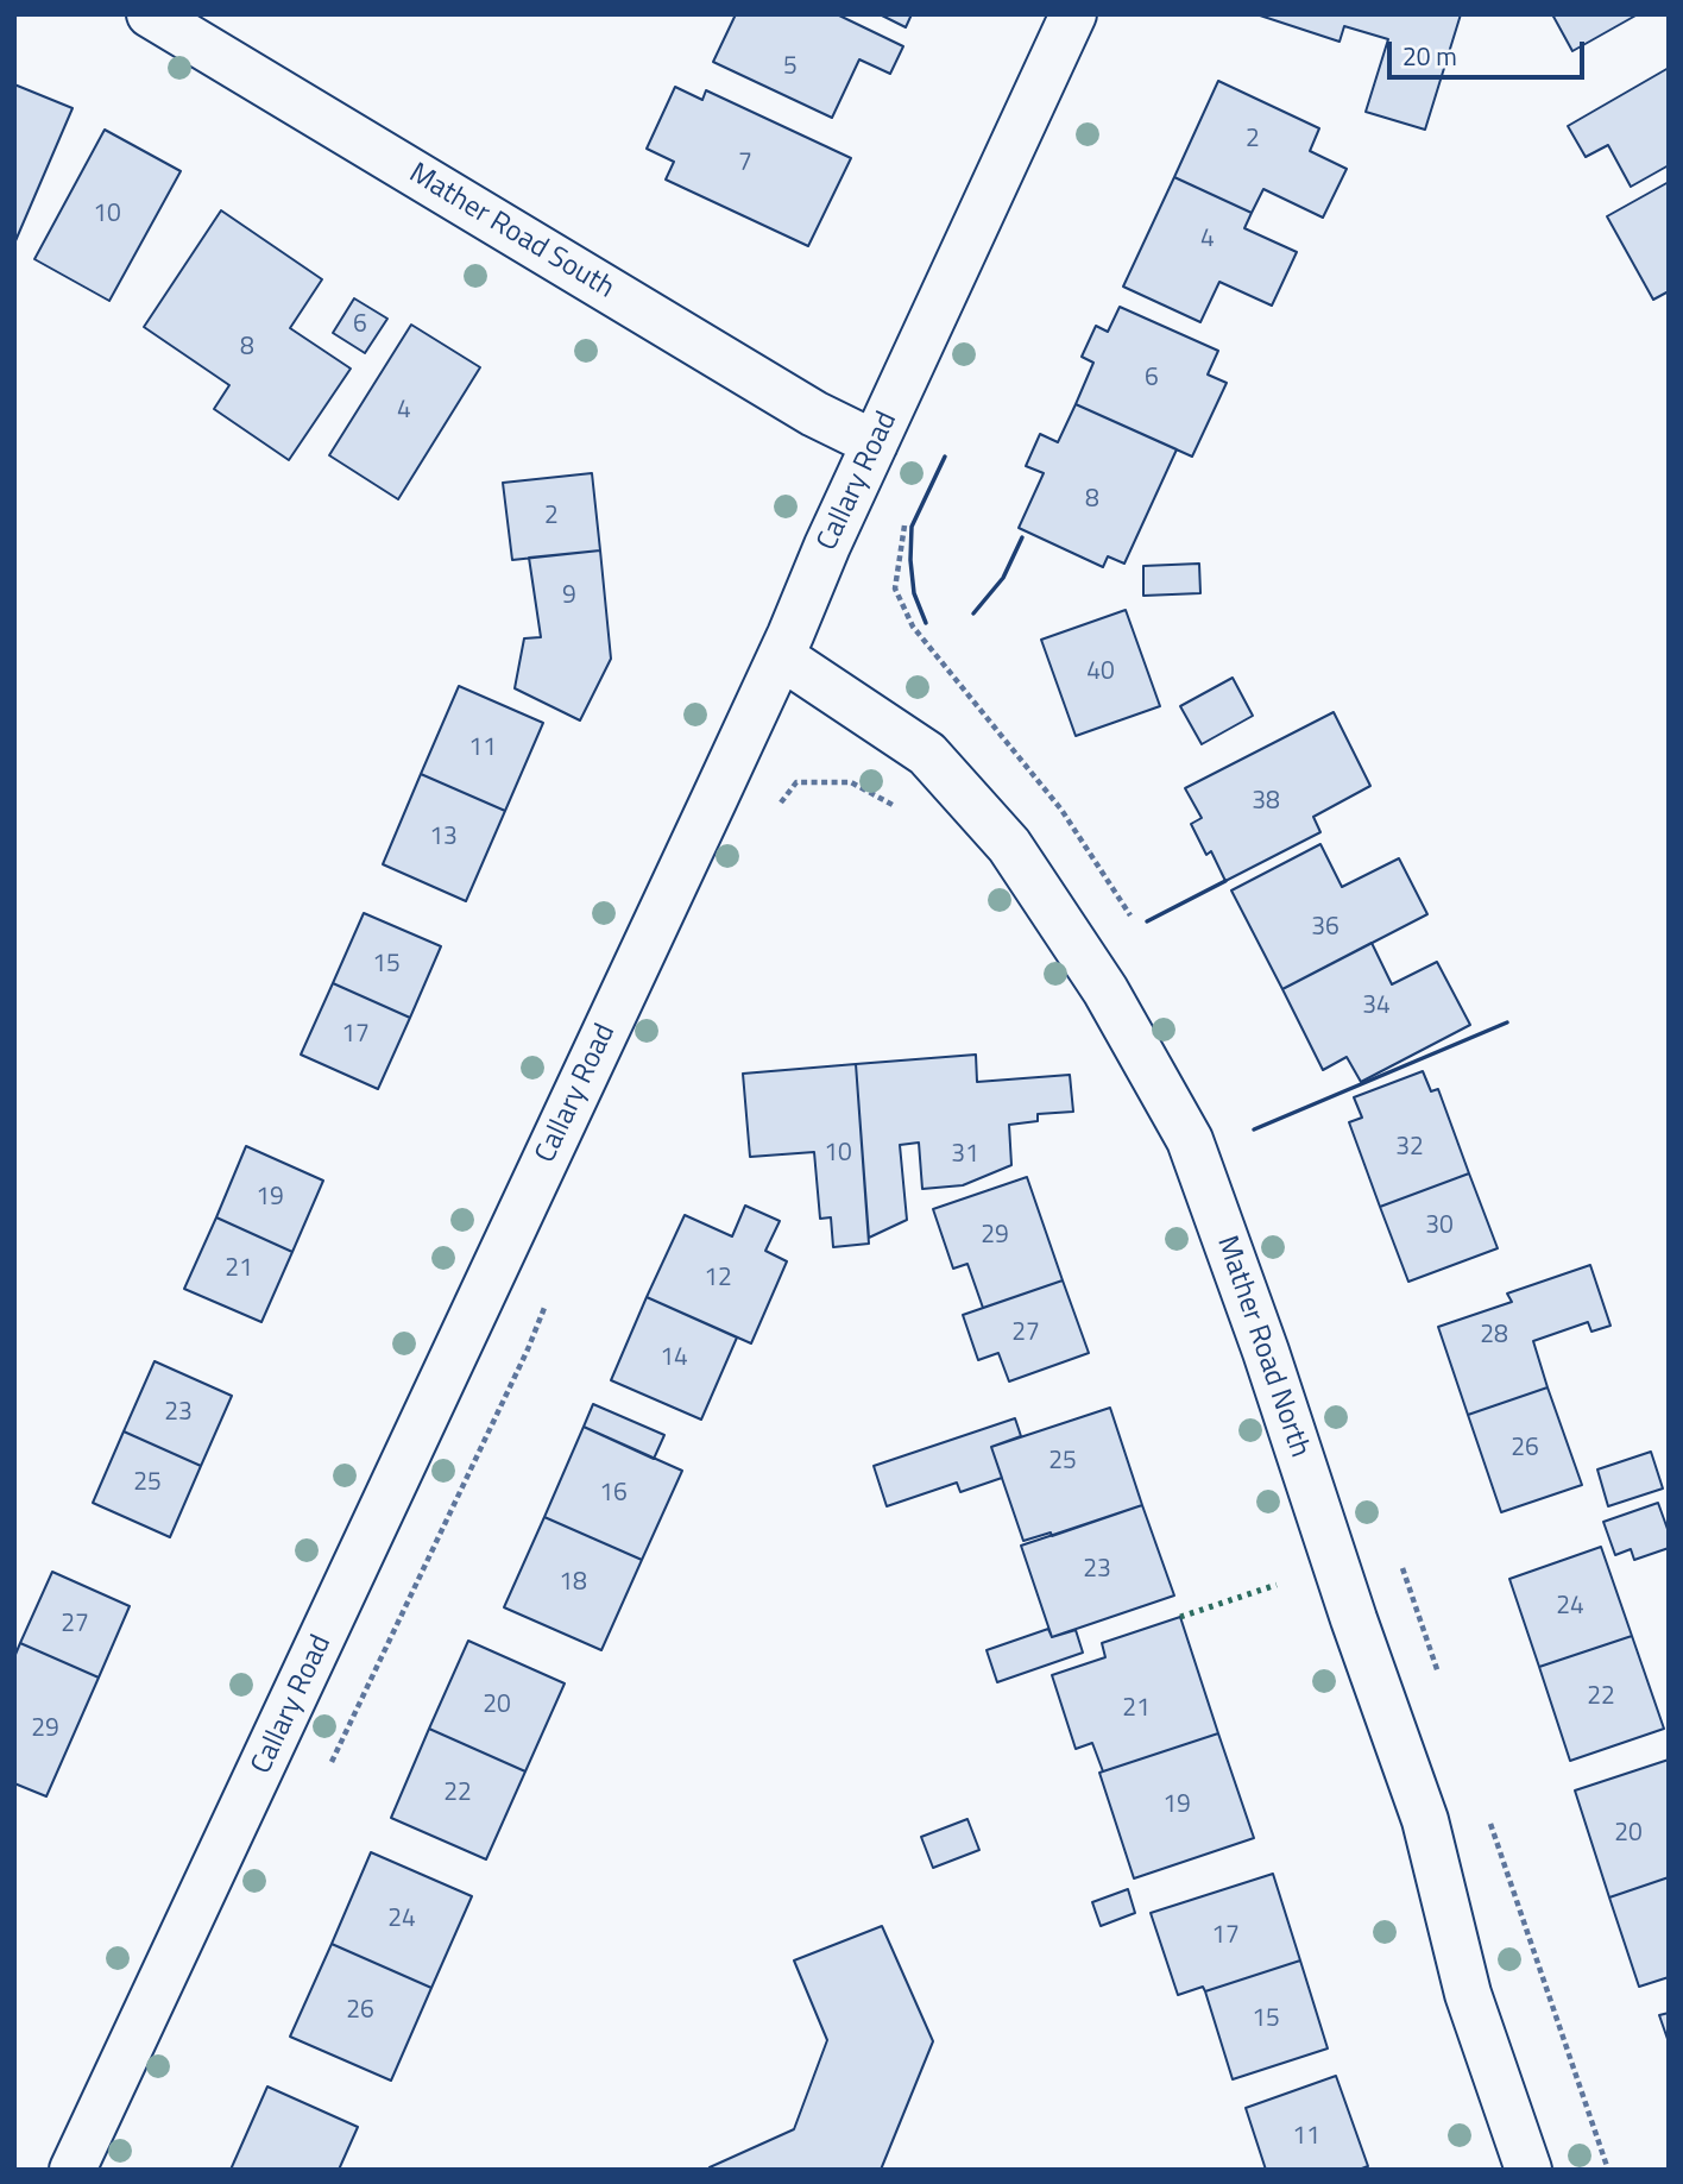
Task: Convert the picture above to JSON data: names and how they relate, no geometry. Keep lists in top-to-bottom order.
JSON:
{
  "streets": {
    "street": ["Mather Road South", "Callary Road", "Mather Road North"]
  },
  "crossings": [
    ["Mather Road South", "Callary Road"],
    ["Callary Road", "Mather Road North"]
  ],
  "house_numbers": [
    "5",
    "2",
    "7",
    "10",
    "4",
    "6",
    "8",
    "6",
    "4",
    "8",
    "2",
    "9",
    "40",
    "11",
    "38",
    "13",
    "36",
    "15",
    "34",
    "17",
    "32",
    "10",
    "31",
    "19",
    "30",
    "29",
    "21",
    "12",
    "27",
    "28",
    "14",
    "23",
    "26",
    "25",
    "25",
    "16",
    "23",
    "18",
    "24",
    "27",
    "22",
    "20",
    "21",
    "29",
    "22",
    "19",
    "20",
    "24",
    "17",
    "26",
    "15",
    "11"
  ],
  "scale_bar": "20 m"
}
